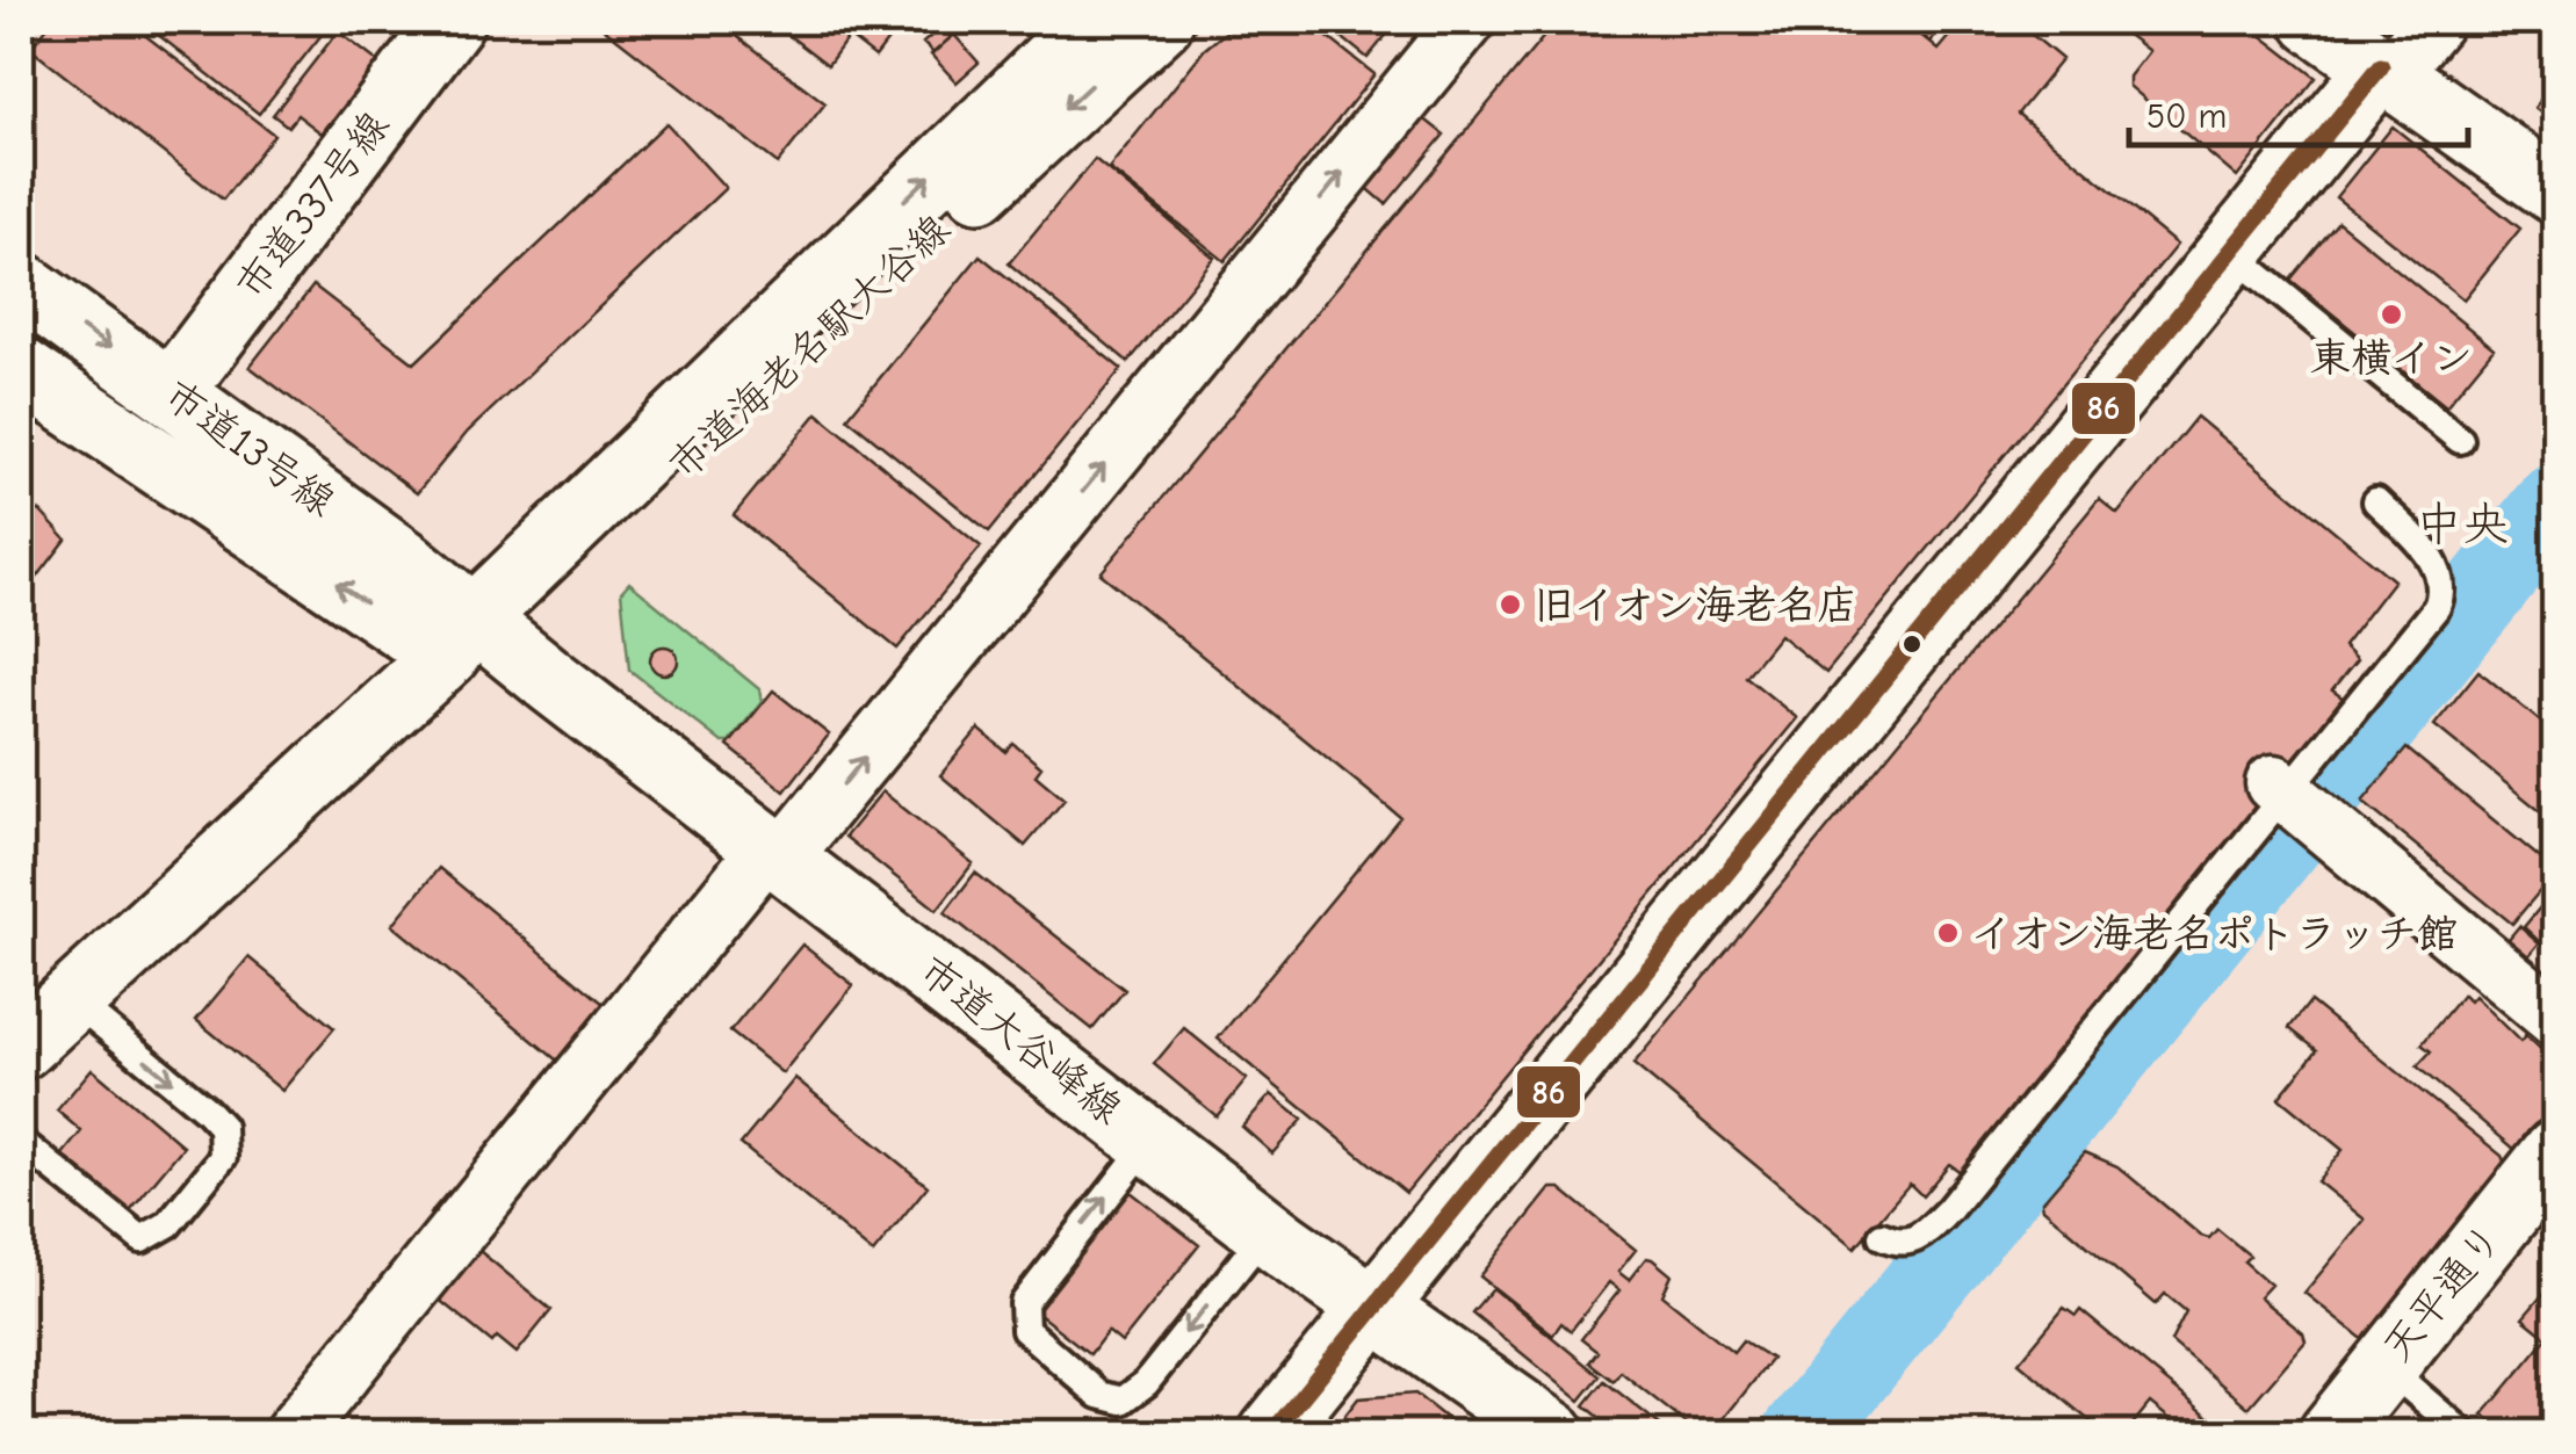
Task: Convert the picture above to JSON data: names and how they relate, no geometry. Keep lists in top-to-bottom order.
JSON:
{
  "streets": {
    "street": [
      "市道337号線",
      "市道海老名駅大谷線",
      "市道13号線",
      "市道大谷峰線",
      "天平通り"
    ]
  },
  "crossings": [
    ["市道337号線", "市道13号線"],
    ["市道海老名駅大谷線", "市道13号線"],
    ["市道海老名駅大谷線", "市道大谷峰線"],
    ["市道13号線", "市道大谷峰線"]
  ],
  "districts": ["中央"],
  "places": ["東横イン", "旧イオン海老名店", "イオン海老名ポトラッチ館"],
  "lines": ["transit line 86"],
  "scale_bar": "50 m"
}
